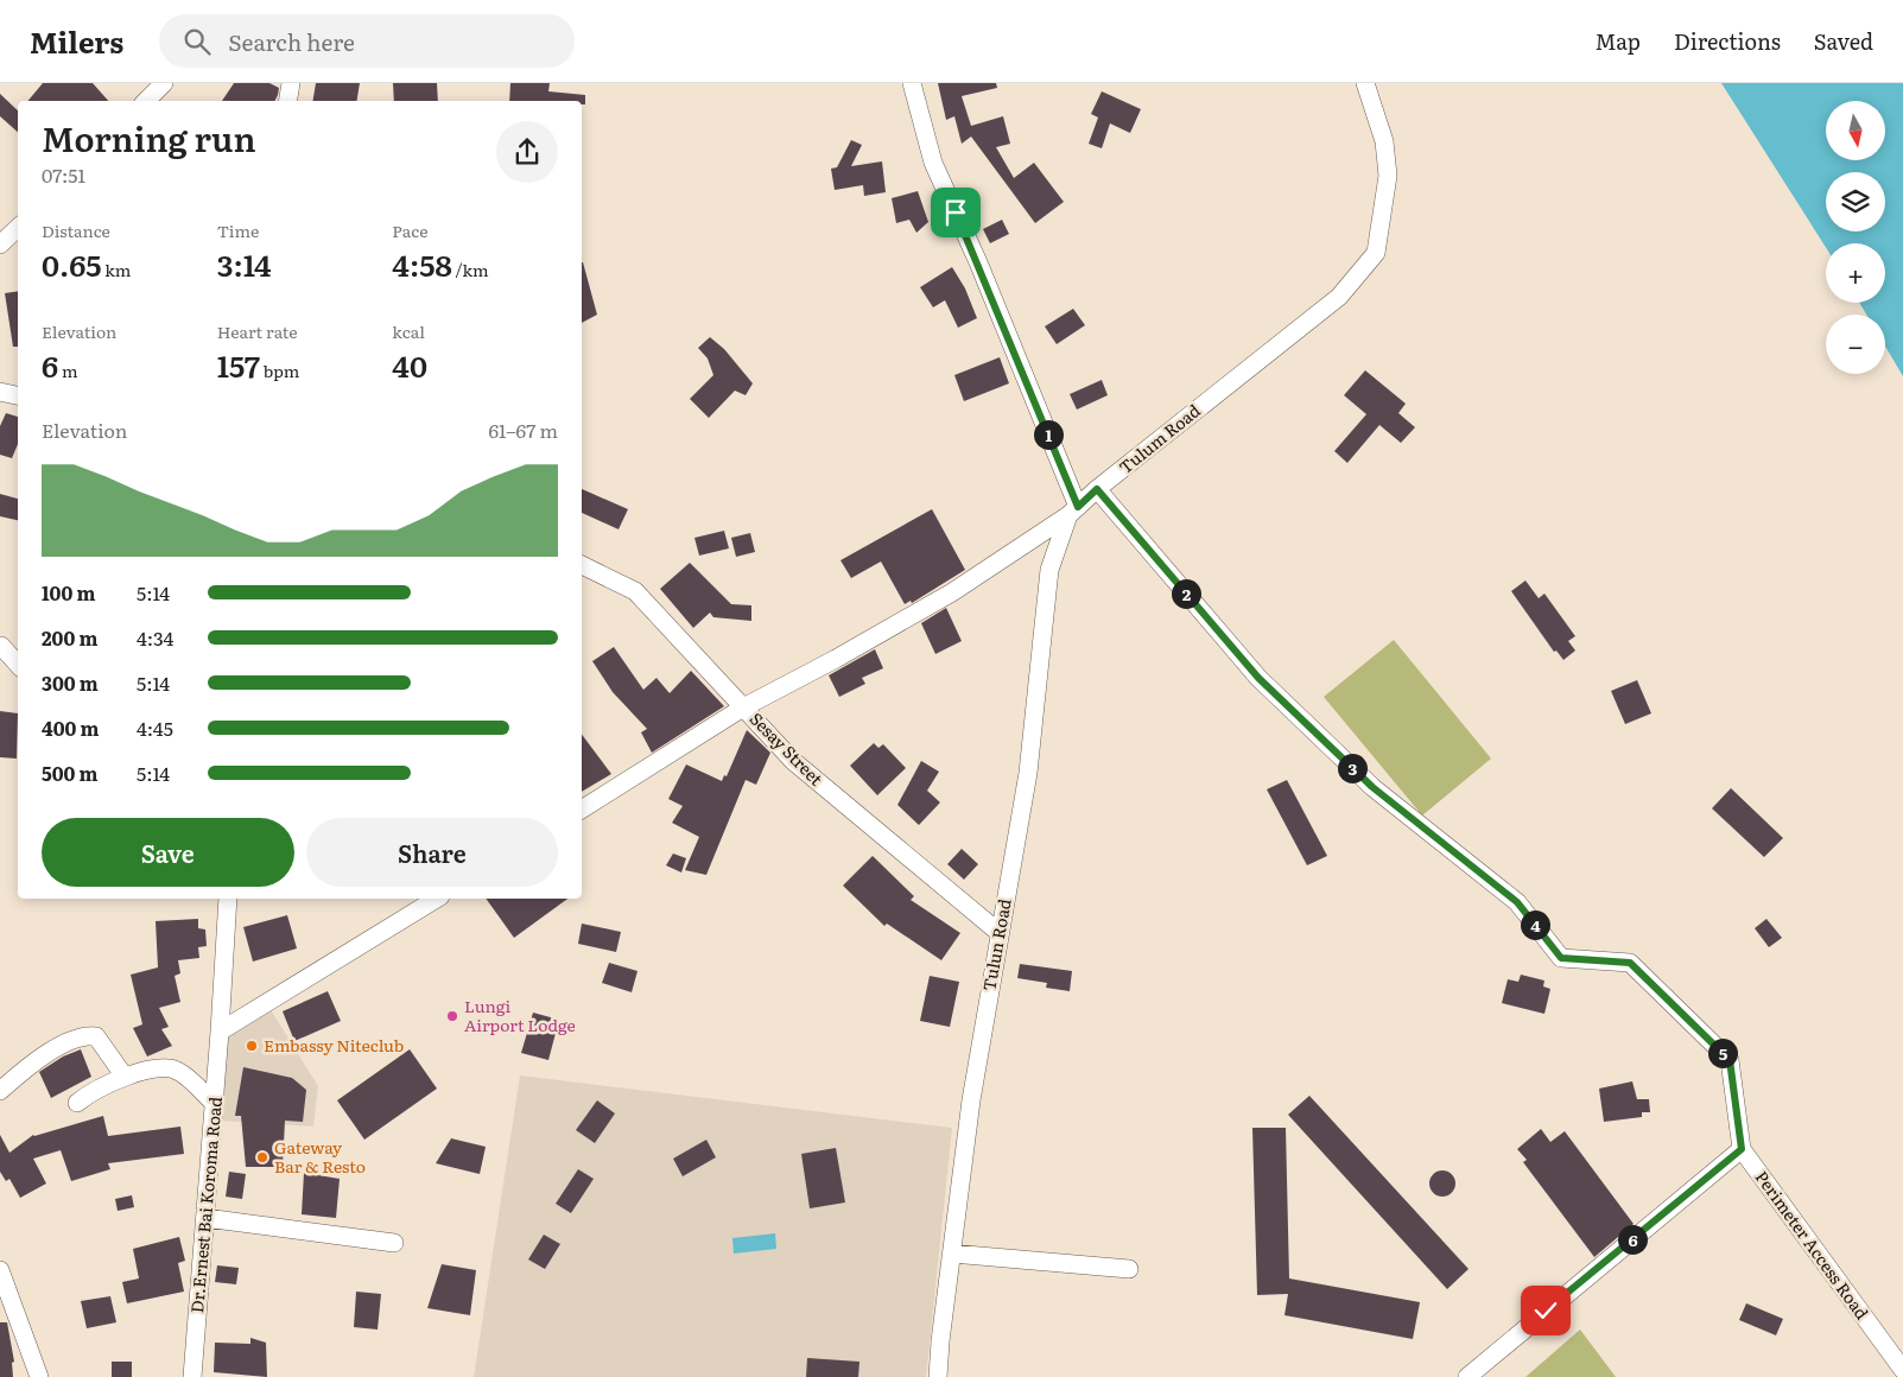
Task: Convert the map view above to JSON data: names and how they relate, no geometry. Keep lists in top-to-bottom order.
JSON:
{
  "streets": {
    "street": [
      "Tulum Road",
      "Sesay Street",
      "Tulun Road",
      "Dr.Ernest Bai Koroma Road",
      "Perimeter Access Road"
    ]
  },
  "crossings": [
    ["Tulum Road", "Sesay Street"],
    ["Tulum Road", "Tulun Road"],
    ["Sesay Street", "Tulun Road"]
  ],
  "places": ["Lungi Airport Lodge", "Embassy Niteclub", "Gateway Bar & Resto"],
  "north": "bottom",
  "page": {
    "header": "Milers",
    "search": "Search here",
    "nav": ["Map", "Directions", "Saved"],
    "map_buttons": ["+", "−"],
    "heading": ["Morning run", "07:51"],
    "stats": [
      ["Distance", "0.65 km"],
      ["Time", "3:14"],
      ["Pace", "4:58 /km"],
      ["Elevation", "6 m"],
      ["Heart rate", "157 bpm"],
      ["kcal", "40"]
    ],
    "chart": ["Elevation", "61–67 m"],
    "pins": [
      "1",
      "2",
      "3",
      "4",
      "5",
      "6"
    ],
    "list": [
      {
        "name": "100 m",
        "note": "5:14"
      },
      {
        "name": "200 m",
        "note": "4:34"
      },
      {
        "name": "300 m",
        "note": "5:14"
      },
      {
        "name": "400 m",
        "note": "4:45"
      },
      {
        "name": "500 m",
        "note": "5:14"
      }
    ],
    "buttons": ["Save", "Share"]
  }
}
